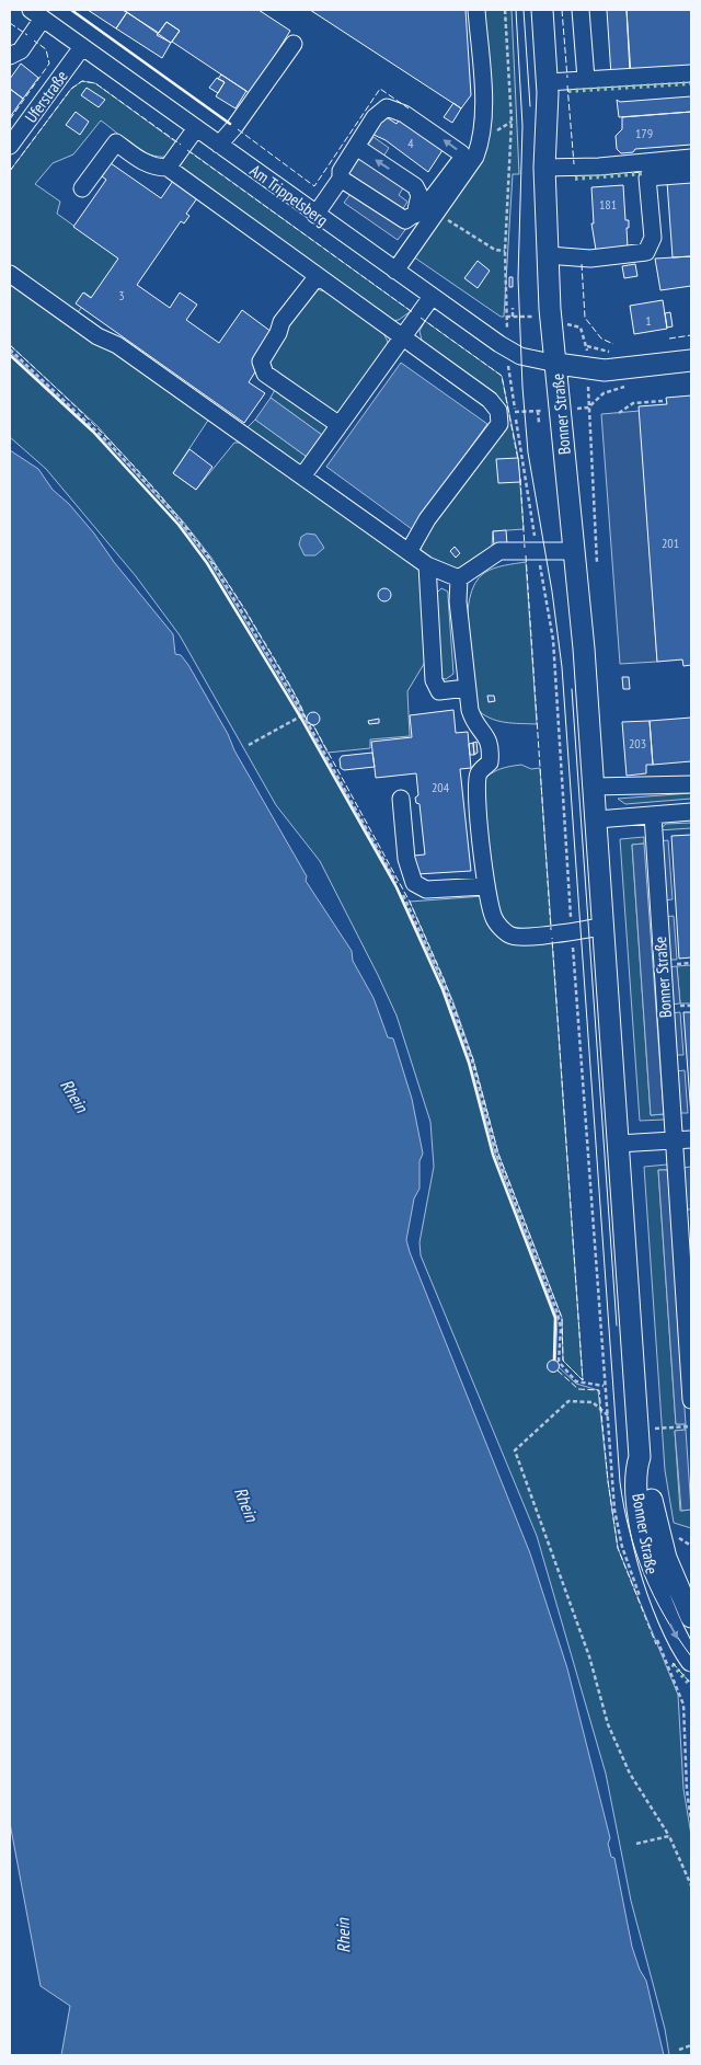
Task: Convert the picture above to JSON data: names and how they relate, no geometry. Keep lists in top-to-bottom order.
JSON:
{
  "streets": {
    "main road": ["Bonner Straße"],
    "street": ["Uferstraße", "Am Trippelsberg"]
  },
  "crossings": [
    ["Uferstraße", "Am Trippelsberg"],
    ["Am Trippelsberg", "Bonner Straße"]
  ],
  "water": ["Rhein"],
  "house_numbers": [
    "179",
    "4",
    "181",
    "3",
    "1",
    "201",
    "203",
    "204"
  ]
}
